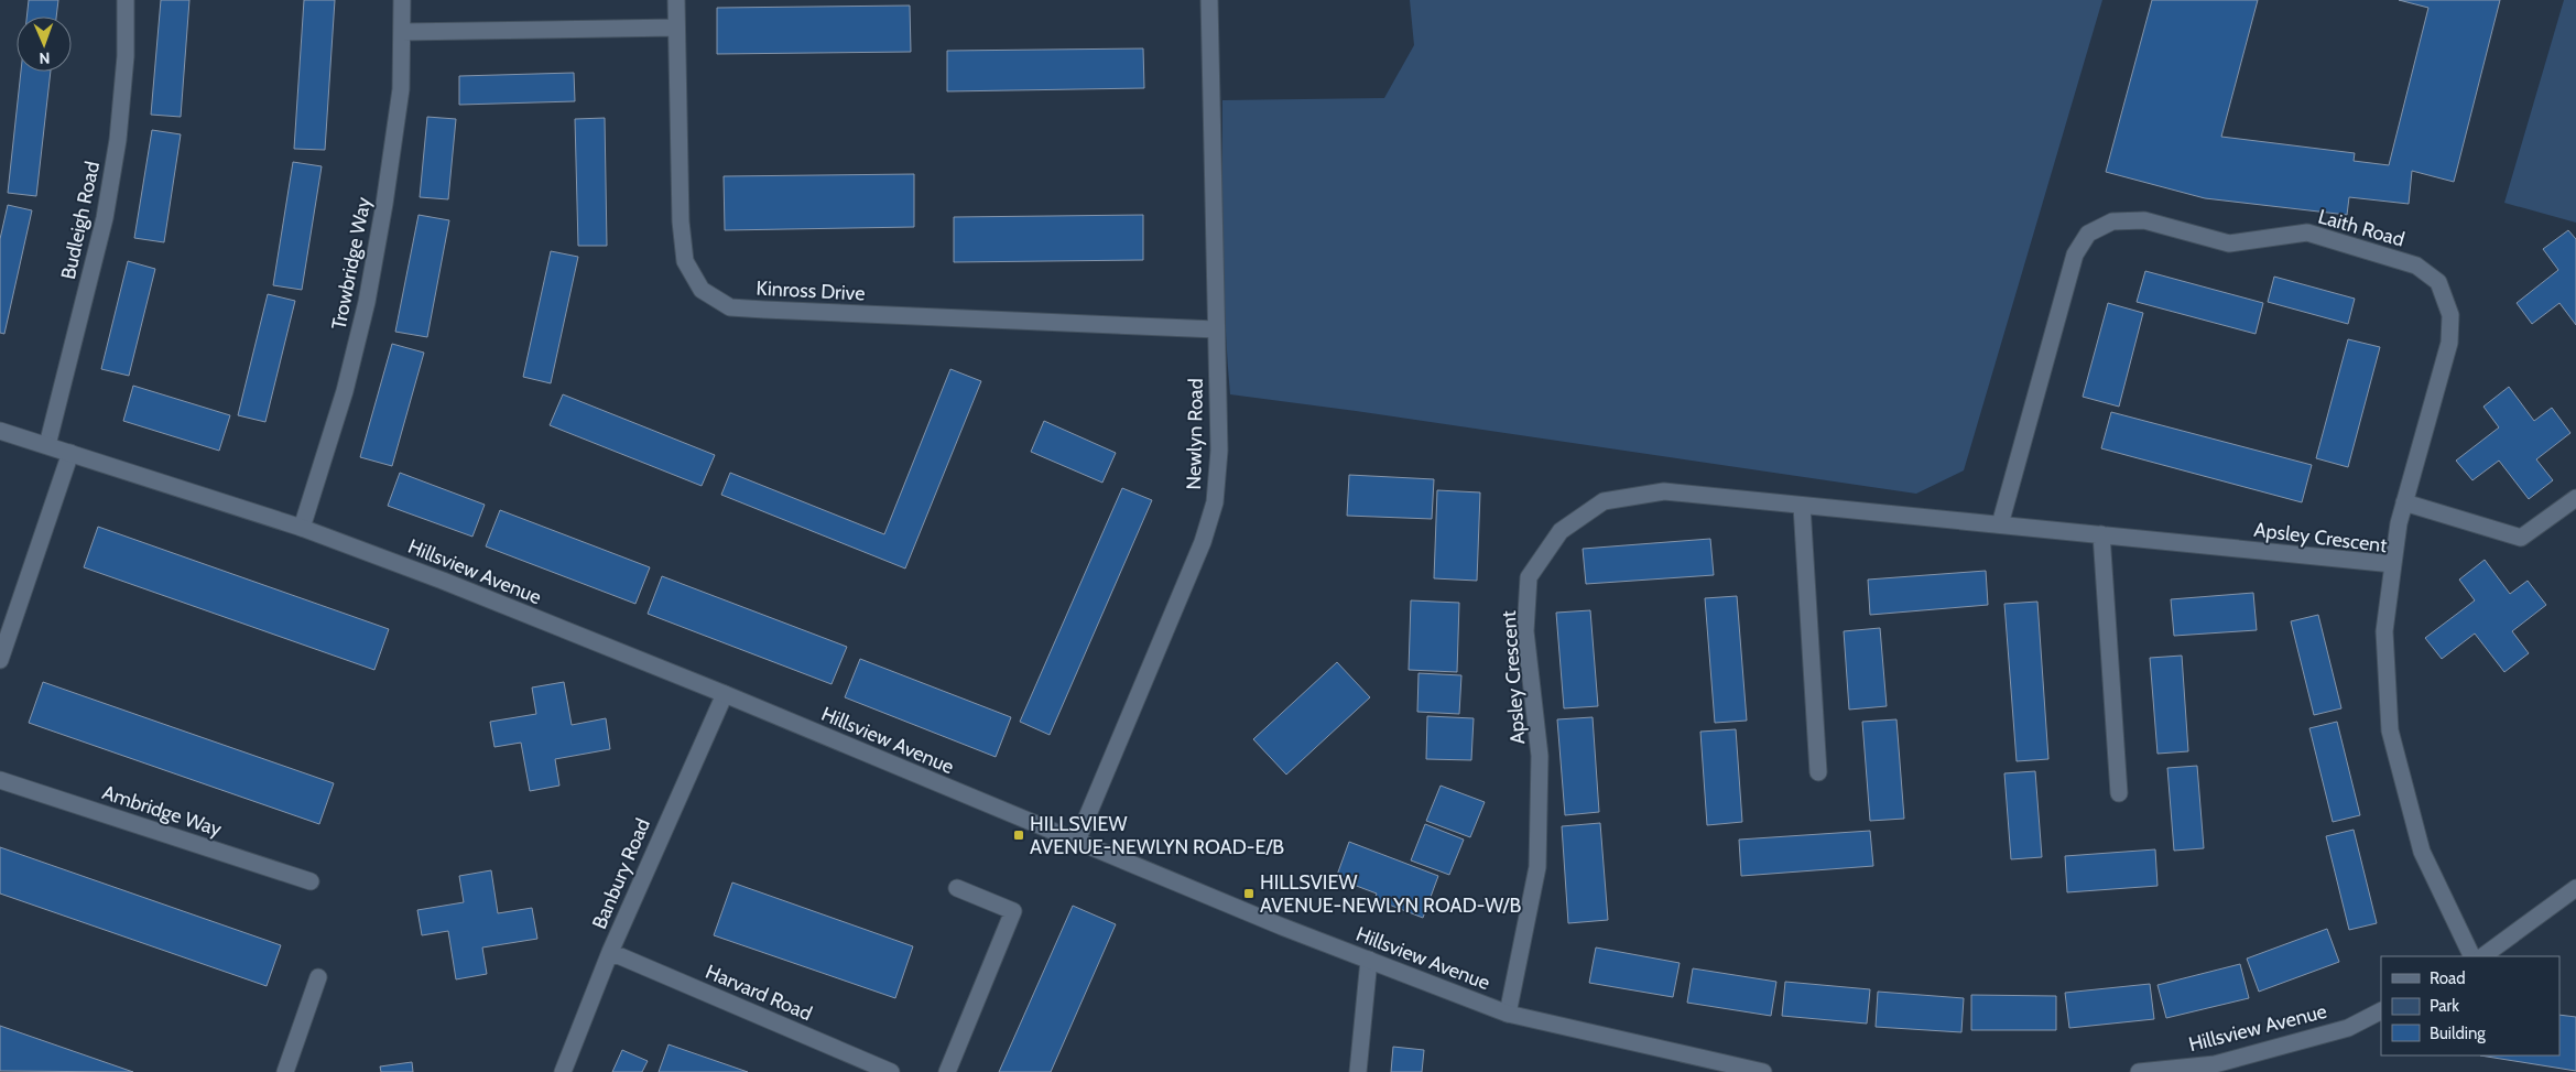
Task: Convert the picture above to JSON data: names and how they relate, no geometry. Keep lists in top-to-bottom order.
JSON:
{
  "streets": {
    "street": [
      "Budleigh Road",
      "Laith Road",
      "Trowbridge Way",
      "Kinross Drive",
      "Newlyn Road",
      "Apsley Crescent",
      "Hillsview Avenue",
      "Ambridge Way",
      "Banbury Road",
      "Harvard Road"
    ]
  },
  "crossings": [
    ["Budleigh Road", "Hillsview Avenue"],
    ["Laith Road", "Apsley Crescent"],
    ["Trowbridge Way", "Hillsview Avenue"],
    ["Kinross Drive", "Newlyn Road"],
    ["Newlyn Road", "Hillsview Avenue"],
    ["Apsley Crescent", "Hillsview Avenue"],
    ["Hillsview Avenue", "Banbury Road"],
    ["Banbury Road", "Harvard Road"]
  ],
  "places": {
    "transit": ["HILLSVIEW AVENUE-NEWLYN ROAD-E/B", "HILLSVIEW AVENUE-NEWLYN ROAD-W/B"]
  },
  "legend": ["Road", "Park", "Building"],
  "north": "bottom"
}
